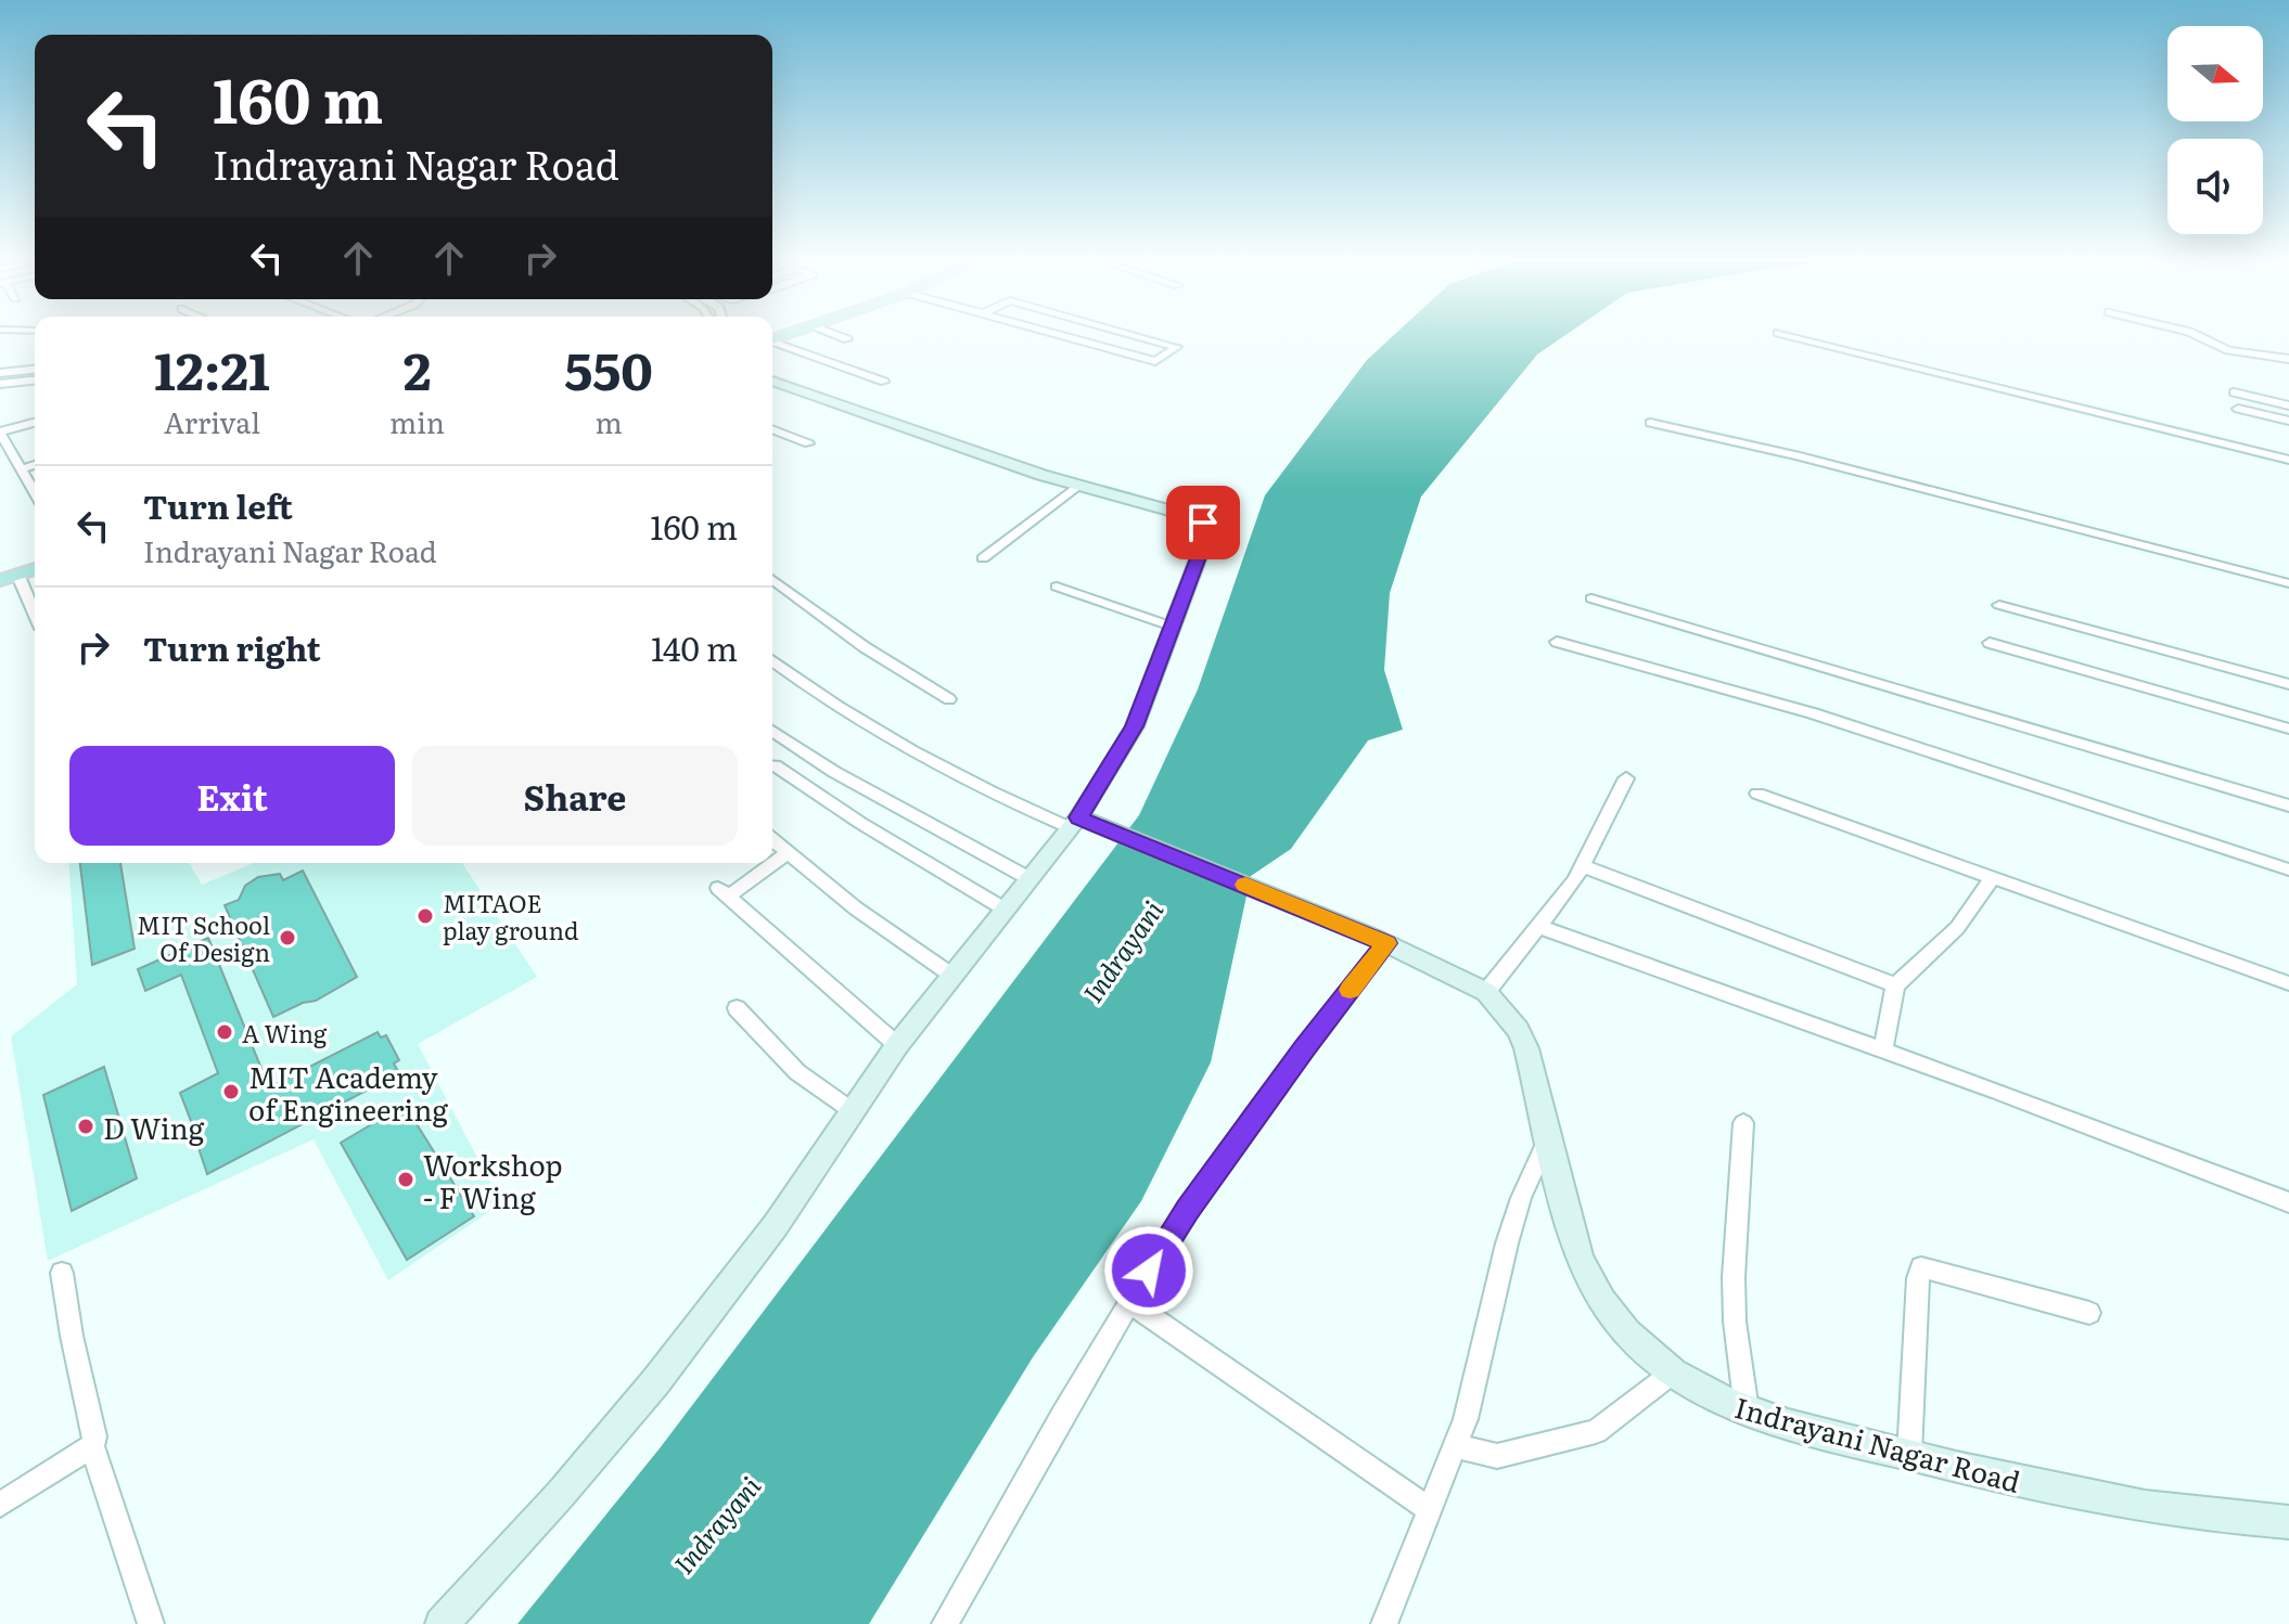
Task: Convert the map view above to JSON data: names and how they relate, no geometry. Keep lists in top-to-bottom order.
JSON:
{
  "streets": {
    "street": ["Indrayani Nagar Road"]
  },
  "water": ["Indrayani"],
  "places": [
    "MITAOE play ground",
    "MIT School Of Design",
    "A Wing",
    "MIT Academy of Engineering",
    "D Wing",
    "Workshop - F Wing"
  ],
  "north": "right",
  "page": {
    "turn": ["160 m", "Indrayani Nagar Road"],
    "eta": [
      "12:21",
      "Arrival",
      "2",
      "min",
      "550",
      "m"
    ],
    "list": [
      {
        "name": "Turn left",
        "note": "Indrayani Nagar Road",
        "value": "160 m"
      },
      {
        "name": "Turn right",
        "value": "140 m"
      }
    ],
    "buttons": ["Exit", "Share"]
  }
}
